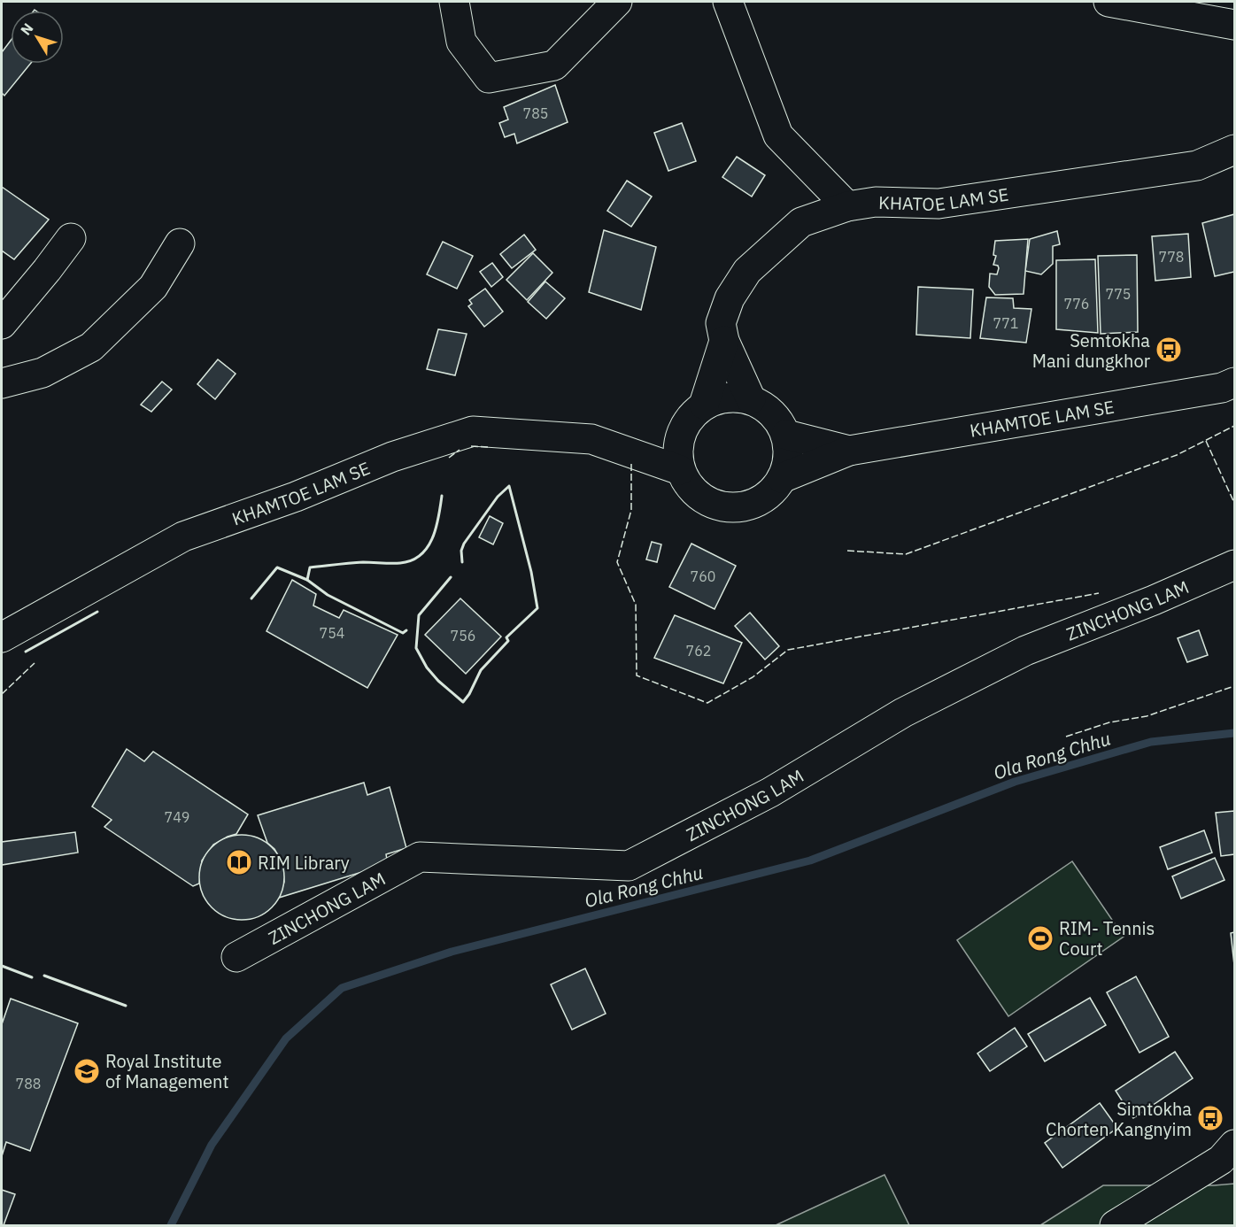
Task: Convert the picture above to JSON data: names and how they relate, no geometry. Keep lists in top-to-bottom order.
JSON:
{
  "streets": {
    "main road": ["KHATOE LAM SE", "KHAMTOE LAM SE", "ZINCHONG LAM"]
  },
  "crossings": [
    ["KHATOE LAM SE", "KHAMTOE LAM SE"]
  ],
  "water": ["Ola Rong Chhu"],
  "places": {
    "bus stop": ["Semtokha Mani dungkhor", "Simtokha Chorten Kangnyim"],
    "library": ["RIM Library"],
    "sports": ["RIM- Tennis Court"],
    "school or university": ["Royal Institute of Management"]
  },
  "house_numbers": [
    "785",
    "778",
    "775",
    "776",
    "771",
    "760",
    "754",
    "756",
    "762",
    "749",
    "788"
  ],
  "north": "top left"
}
